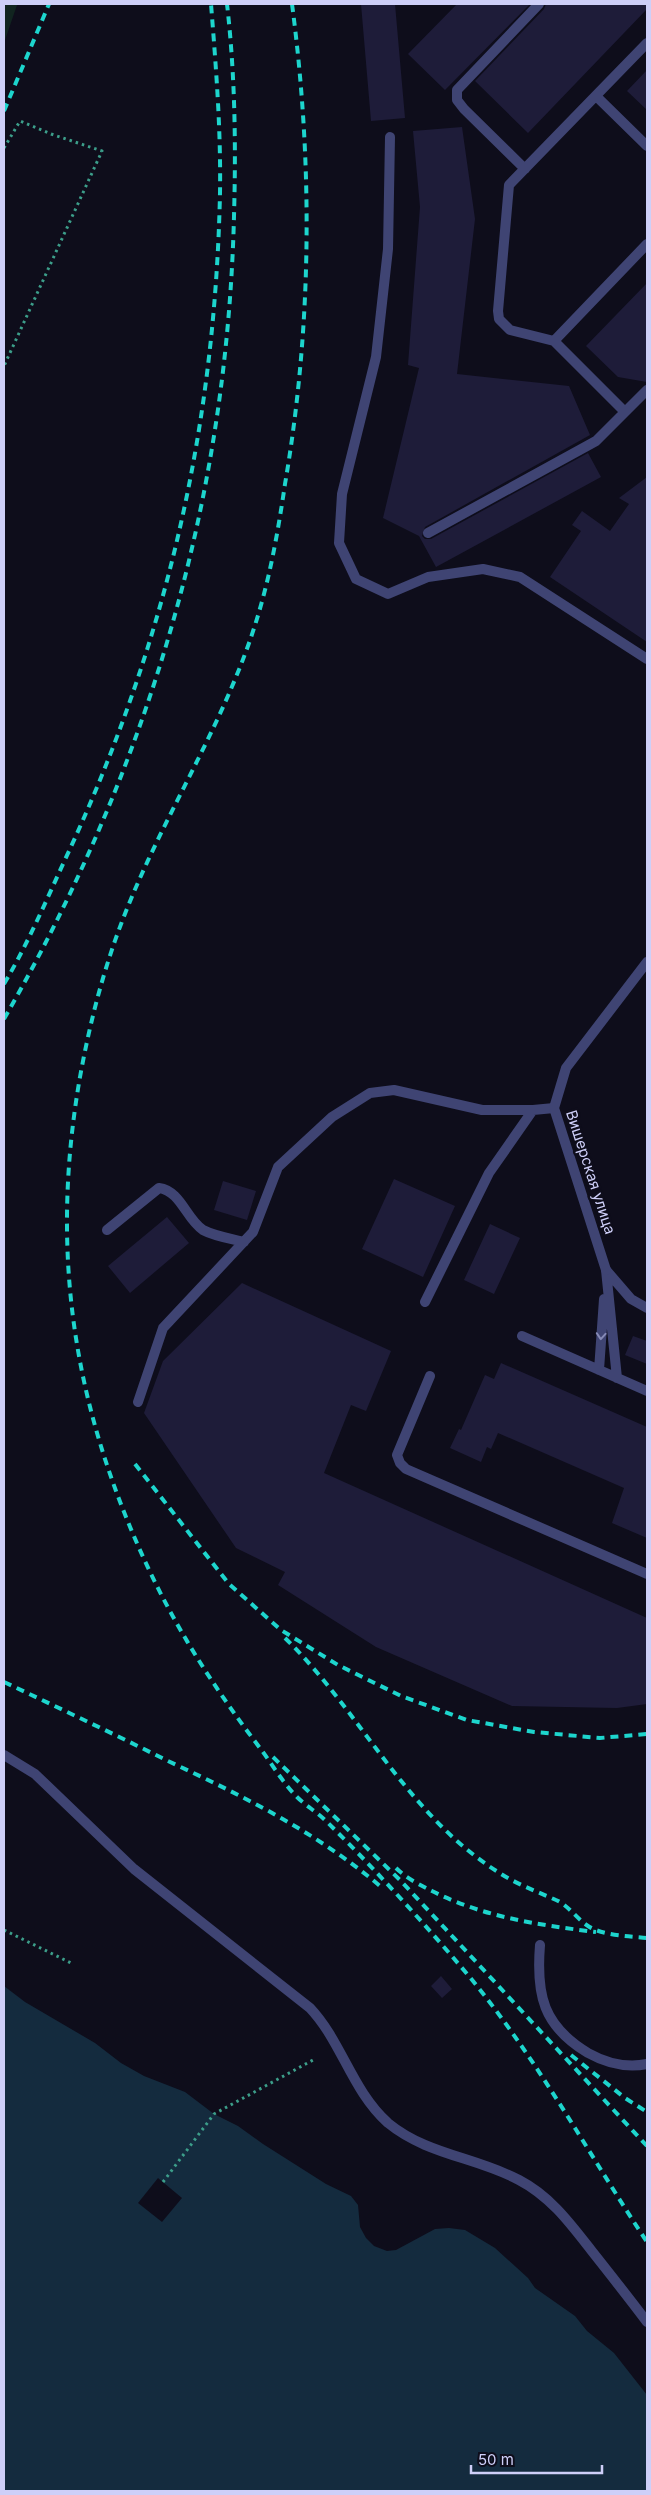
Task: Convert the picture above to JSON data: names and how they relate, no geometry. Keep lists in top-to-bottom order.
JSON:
{
  "streets": {
    "street": ["Вишерская улица"]
  },
  "scale_bar": "50 m"
}
